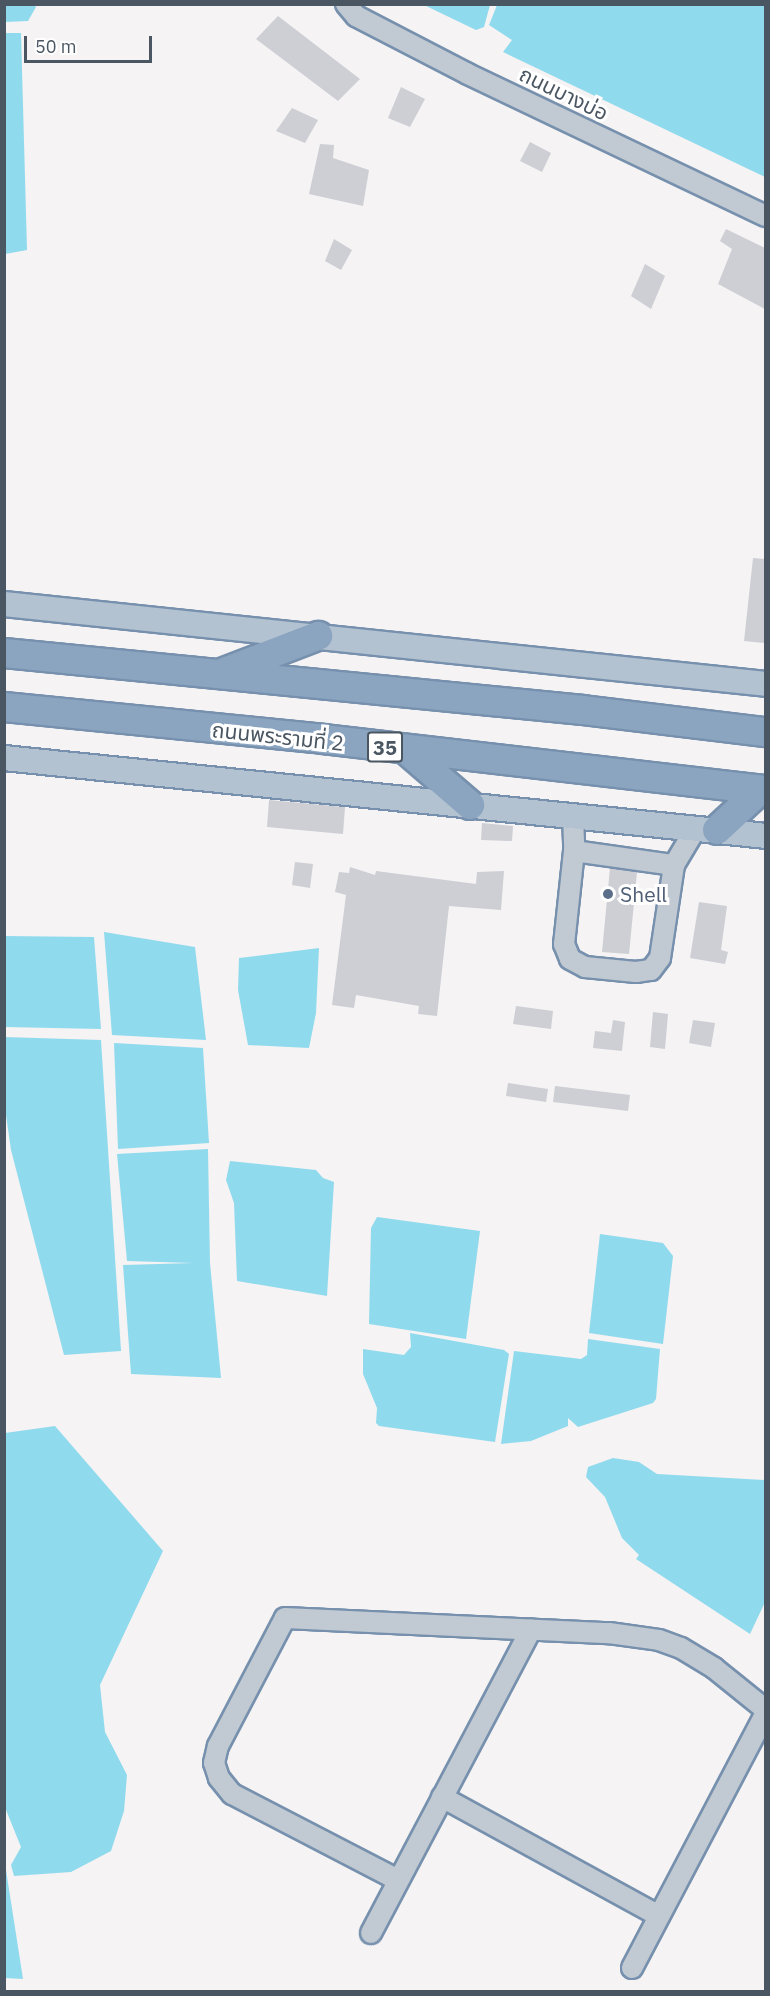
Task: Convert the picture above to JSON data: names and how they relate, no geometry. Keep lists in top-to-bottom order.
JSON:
{
  "streets": {
    "highway": ["ถนนพระรามที่ 2", "35"],
    "street": ["ถนนบางบ่อ"]
  },
  "places": ["Shell"],
  "scale_bar": "50 m"
}
